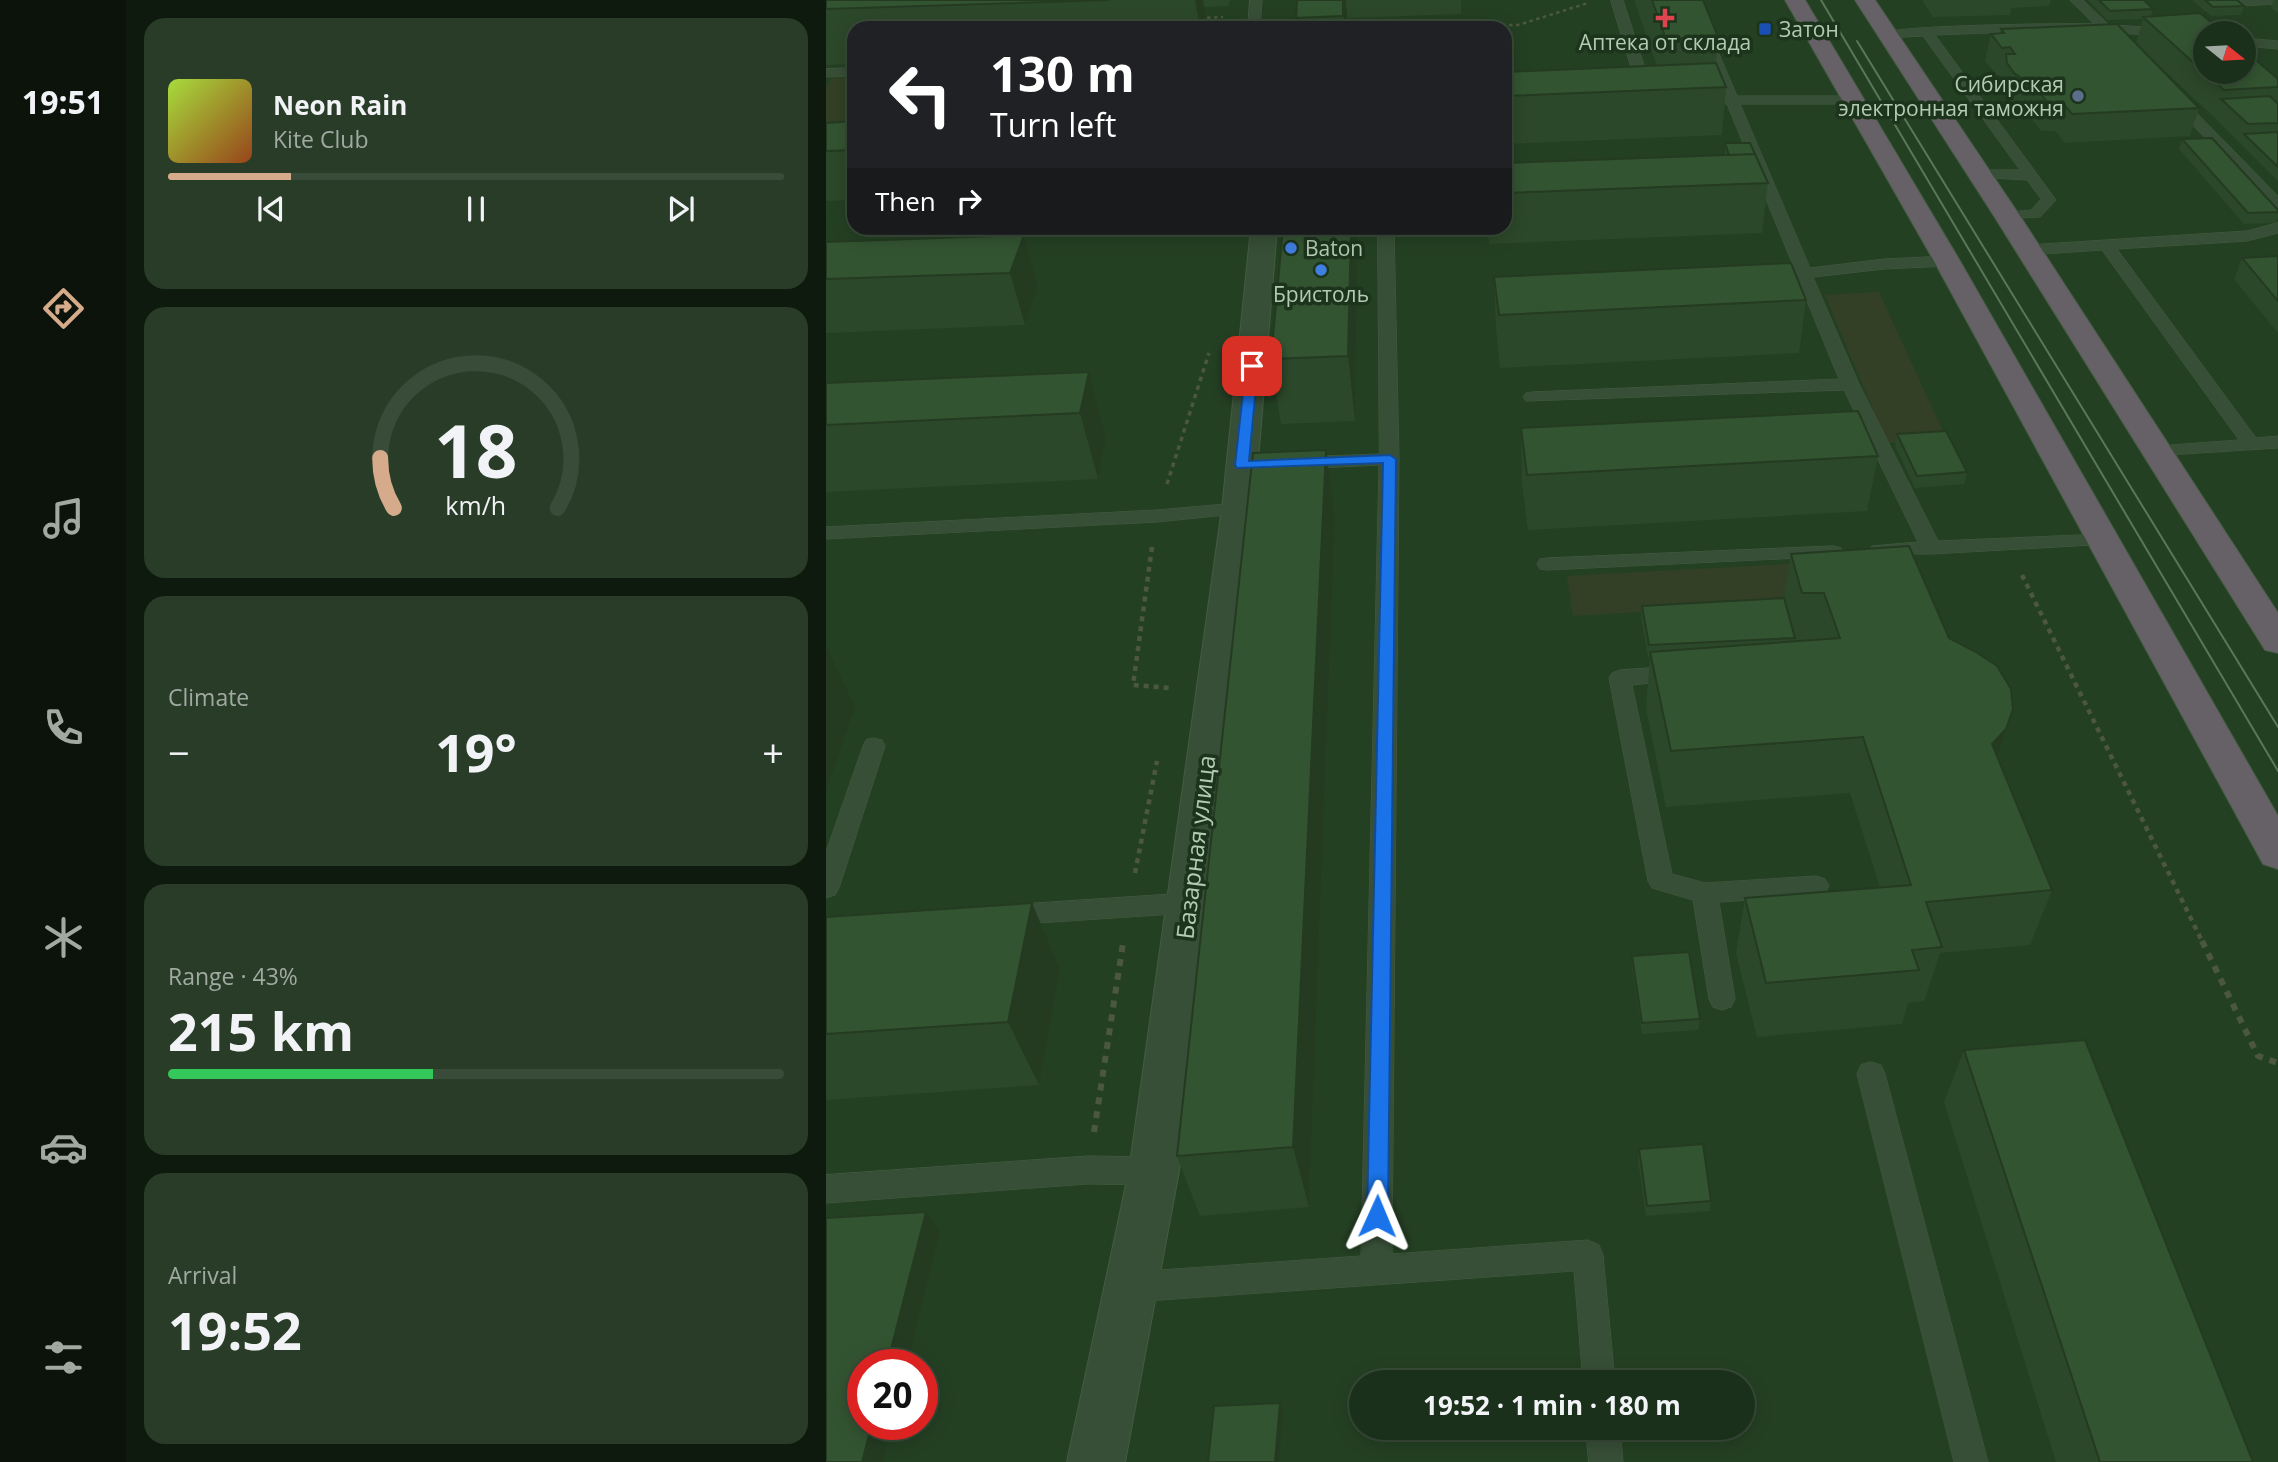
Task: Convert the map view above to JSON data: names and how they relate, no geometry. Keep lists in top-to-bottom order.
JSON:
{
  "streets": {
    "street": ["Базарная улица"]
  },
  "places": {
    "health": ["Аптека от склада"],
    "transit": ["Затон"],
    "other": ["Сибирская электронная таможня", "Baton", "Бристоль"]
  },
  "north": "right",
  "page": {
    "tabs": "19:51",
    "turn": ["130 m", "Turn left"],
    "song": ["Neon Rain", "Kite Club"],
    "then": "Then",
    "tile": [
      "Climate",
      ["Range · 43%", "215 km"],
      ["Arrival", "19:52"]
    ],
    "heat": ["−", "19°", "+"],
    "limit": "20",
    "trip": "19:52 · 1 min · 180 m",
    "gauge": ["18", "km/h"]
  }
}
